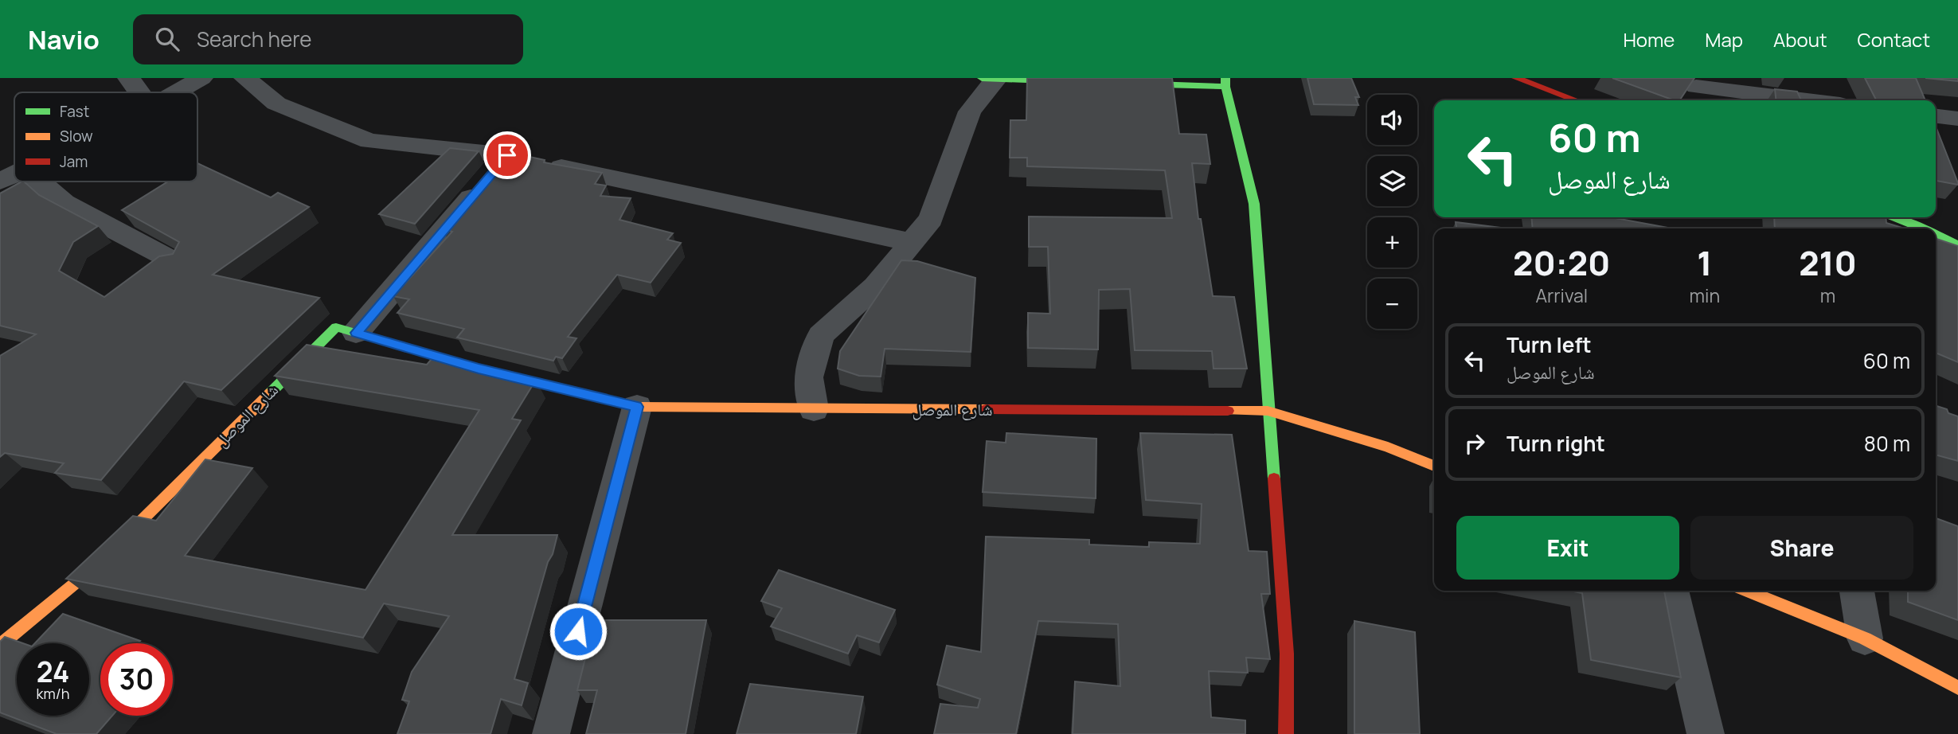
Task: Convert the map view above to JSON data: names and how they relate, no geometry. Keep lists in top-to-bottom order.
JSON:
{
  "streets": {
    "street": ["شارع الموصل"]
  },
  "legend": ["Fast", "Slow", "Jam"],
  "page": {
    "header": "Navio",
    "search": "Search here",
    "nav": [
      "Home",
      "Map",
      "About",
      "Contact"
    ],
    "map_buttons": ["+", "−"],
    "turn": ["60 m", "شارع الموصل"],
    "eta": [
      "20:20",
      "Arrival",
      "1",
      "min",
      "210",
      "m"
    ],
    "list": [
      {
        "name": "Turn left",
        "note": "شارع الموصل",
        "value": "60 m"
      },
      {
        "name": "Turn right",
        "value": "80 m"
      }
    ],
    "buttons": ["Exit", "Share"],
    "speed": "24 km/h",
    "limit": "30"
  }
}
